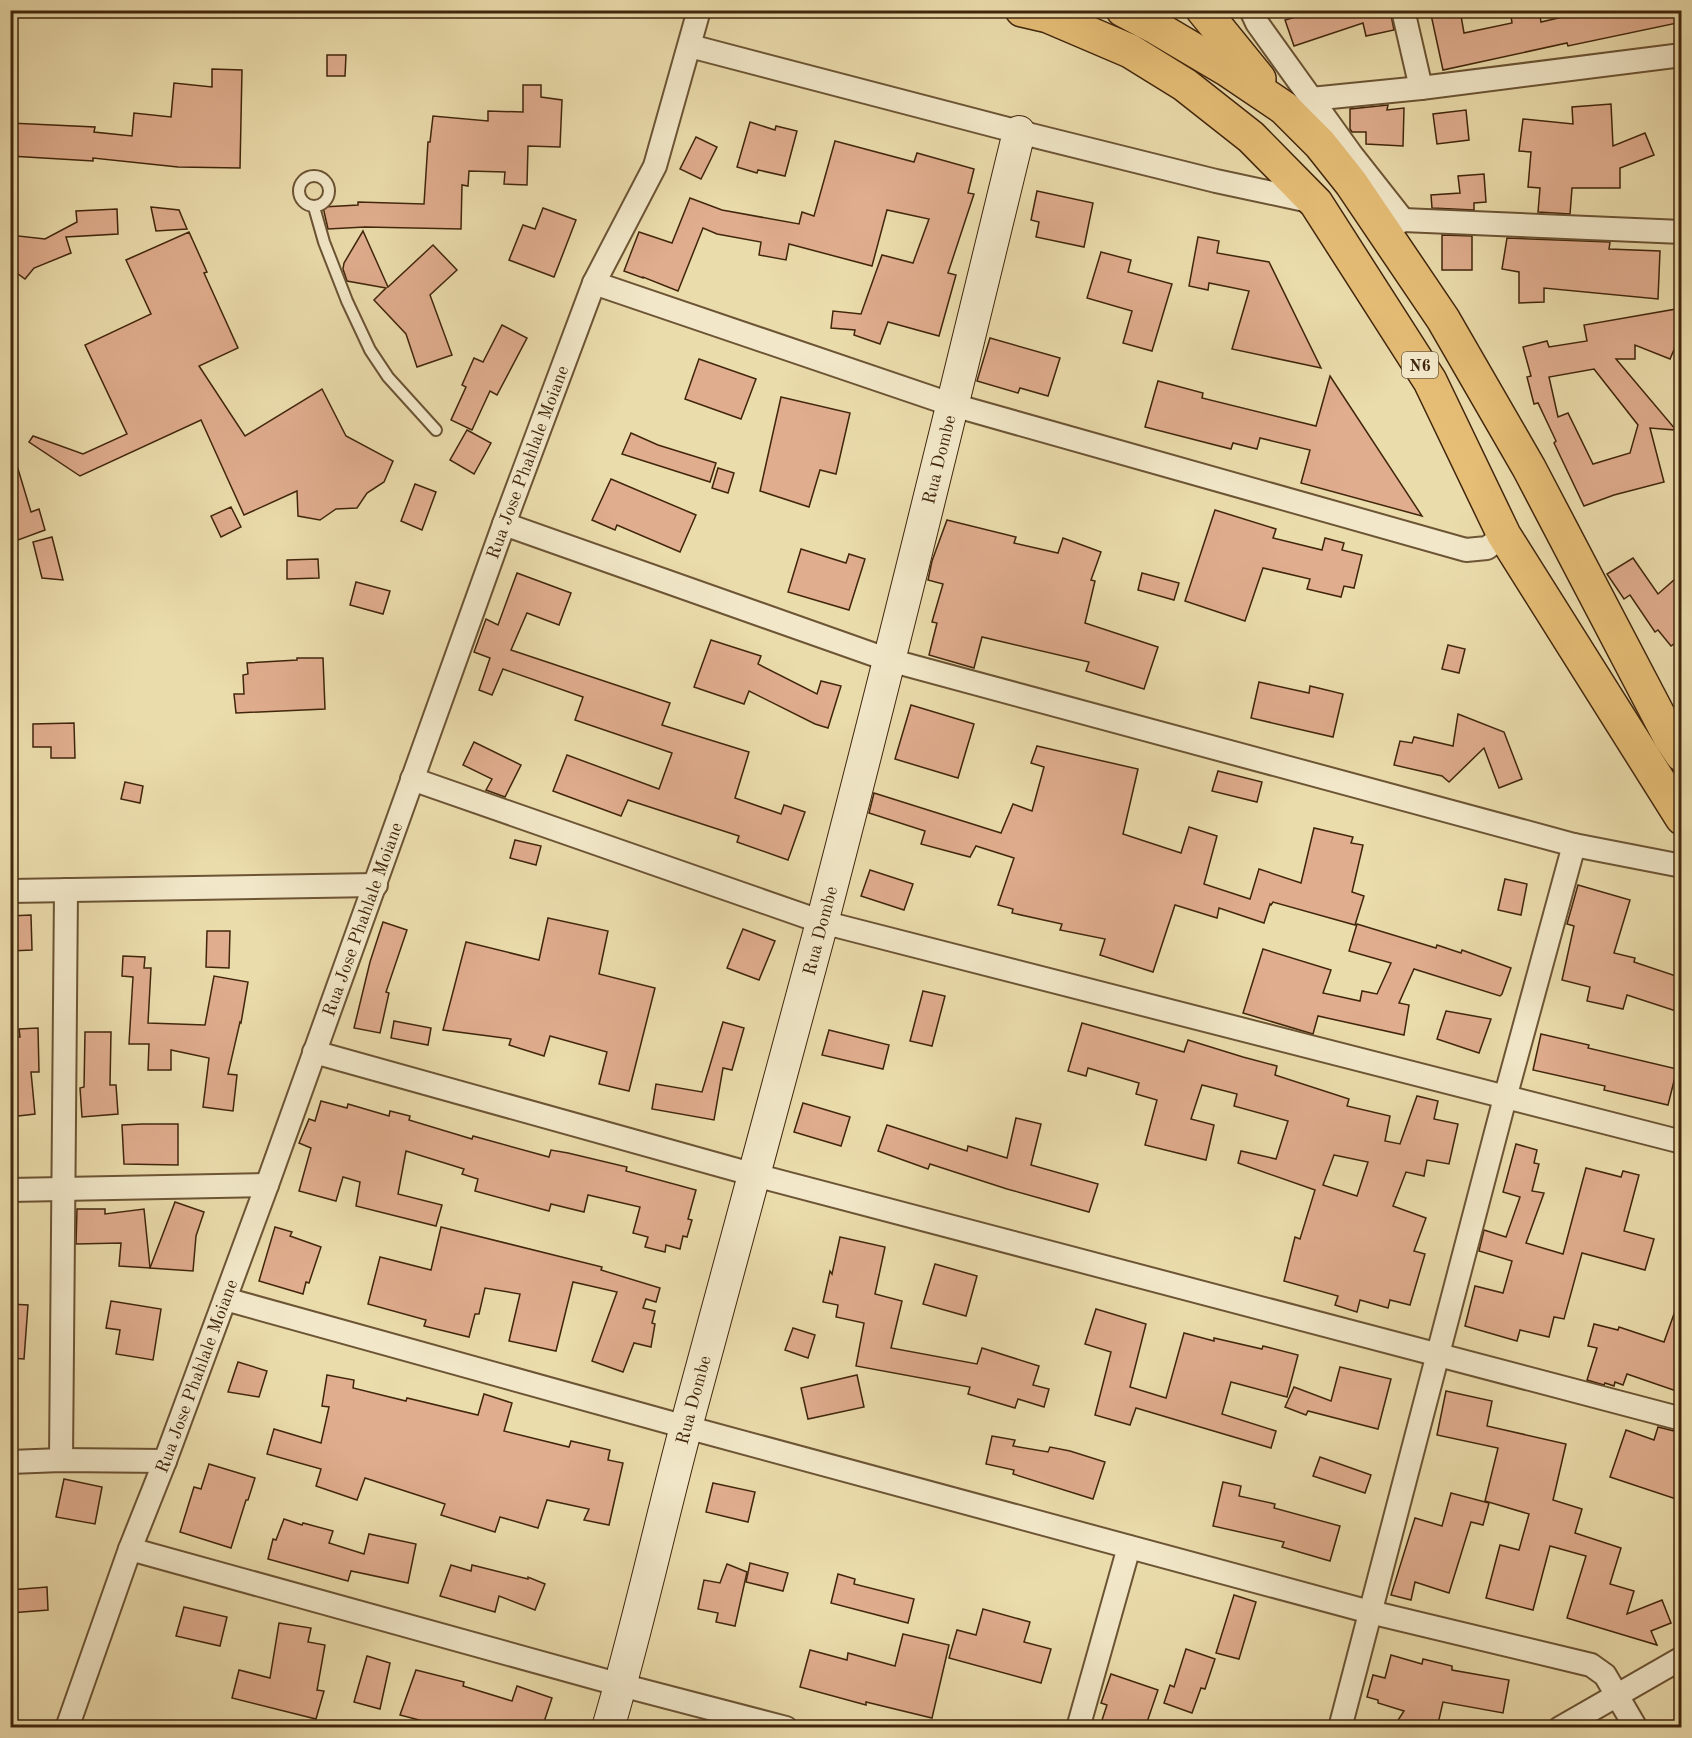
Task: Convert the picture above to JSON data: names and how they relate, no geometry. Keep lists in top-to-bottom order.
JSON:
{
  "streets": {
    "highway": ["N6"],
    "street": ["Rua Dombe", "Rua Jose Phahlale Moiane"]
  }
}
